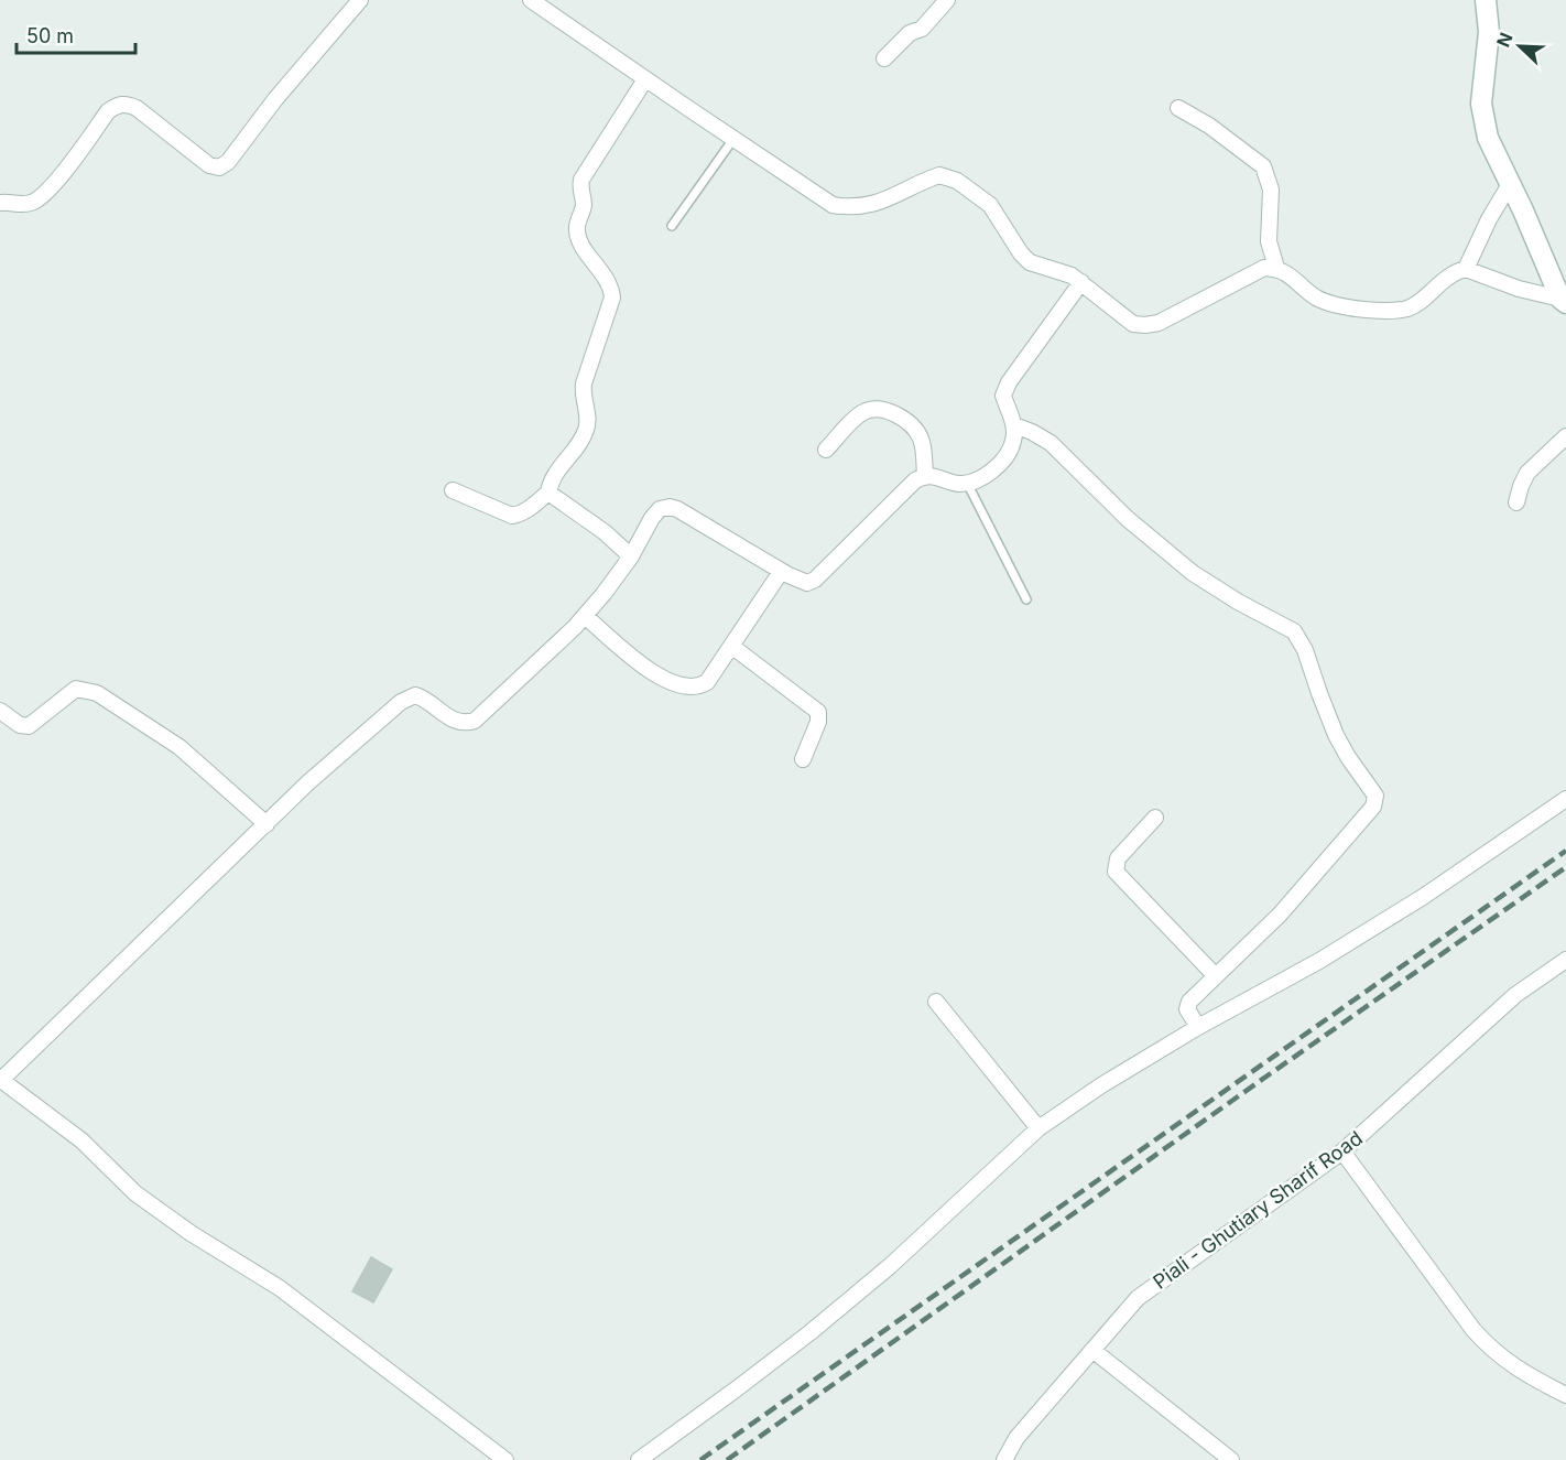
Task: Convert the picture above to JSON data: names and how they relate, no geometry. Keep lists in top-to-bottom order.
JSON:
{
  "streets": {
    "street": ["Piali - Ghutiary Sharif Road"]
  },
  "scale_bar": "50 m",
  "north": "top left"
}
